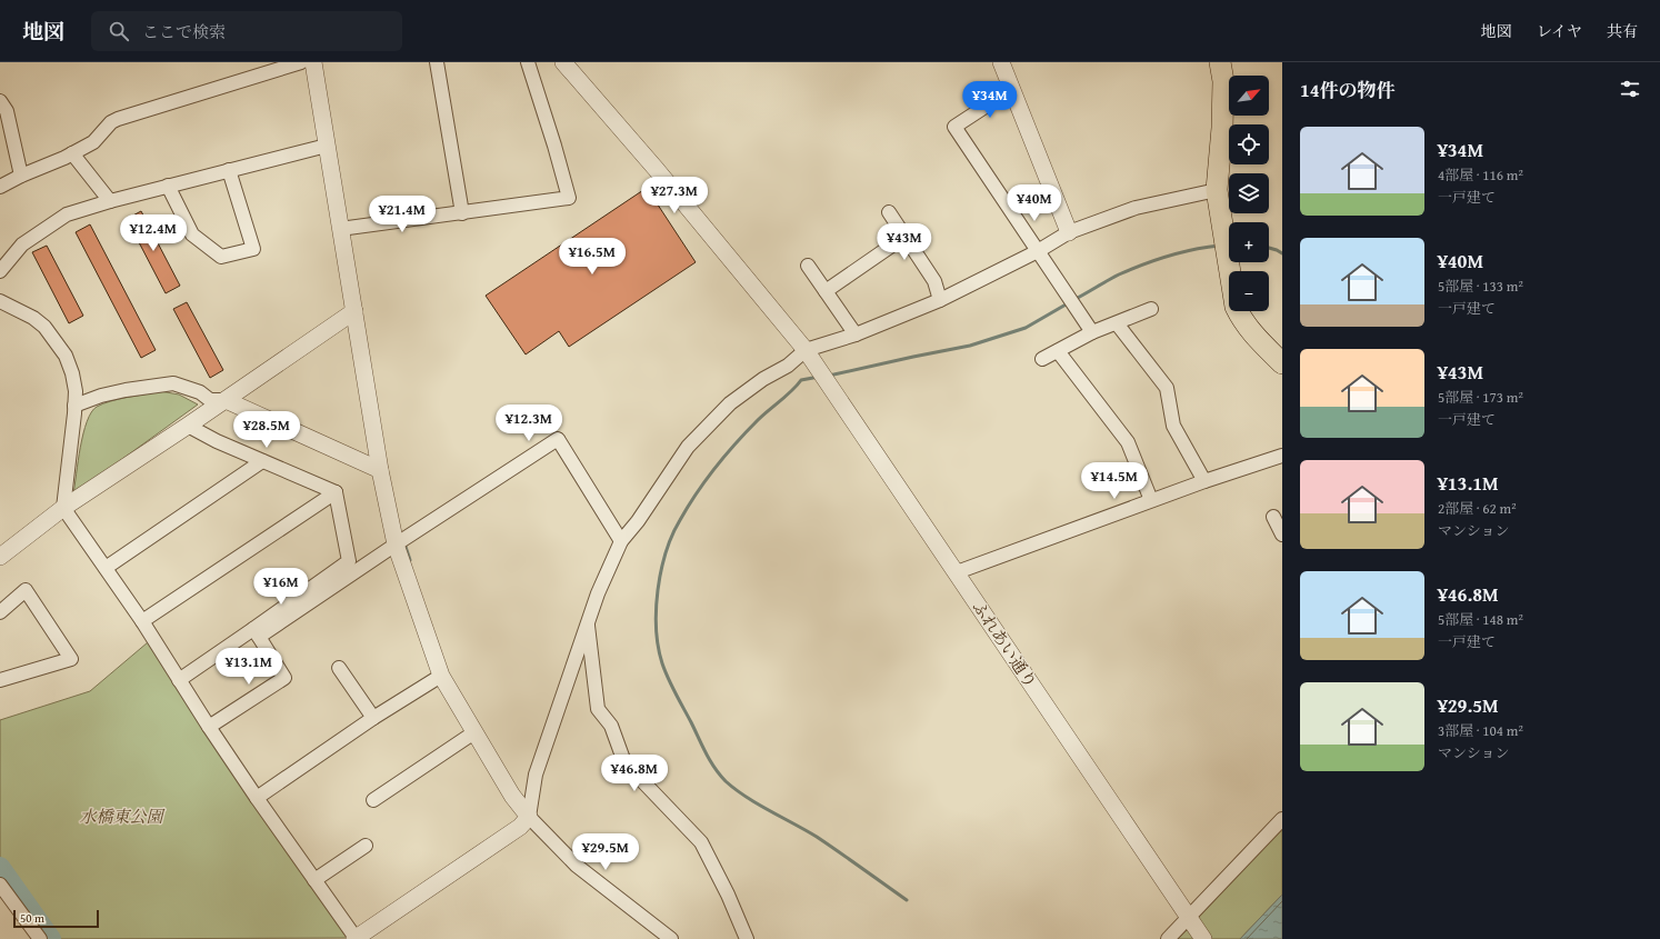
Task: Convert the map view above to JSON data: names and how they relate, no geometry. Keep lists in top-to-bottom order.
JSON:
{
  "streets": {
    "street": ["ふれあい通り"]
  },
  "parks": ["水橋東公園"],
  "scale_bar": "50 m",
  "north": "top right",
  "page": {
    "header": "地図",
    "search": "ここで検索",
    "nav": ["地図", "レイヤ", "共有"],
    "heading": "14件の物件",
    "map_buttons": ["+", "−"],
    "price": [
      "¥34M",
      "¥27.3M",
      "¥40M",
      "¥21.4M",
      "¥12.4M",
      "¥43M",
      "¥16.5M",
      "¥12.3M",
      "¥28.5M",
      "¥14.5M",
      "¥16M",
      "¥13.1M",
      "¥46.8M",
      "¥29.5M"
    ],
    "list": [
      {
        "name": "¥34M",
        "note": "4部屋 · 116 m² · 一戸建て"
      },
      {
        "name": "¥40M",
        "note": "5部屋 · 133 m² · 一戸建て"
      },
      {
        "name": "¥43M",
        "note": "5部屋 · 173 m² · 一戸建て"
      },
      {
        "name": "¥13.1M",
        "note": "2部屋 · 62 m² · マンション"
      },
      {
        "name": "¥46.8M",
        "note": "5部屋 · 148 m² · 一戸建て"
      },
      {
        "name": "¥29.5M",
        "note": "3部屋 · 104 m² · マンション"
      }
    ],
    "scale": "50 m"
  }
}
